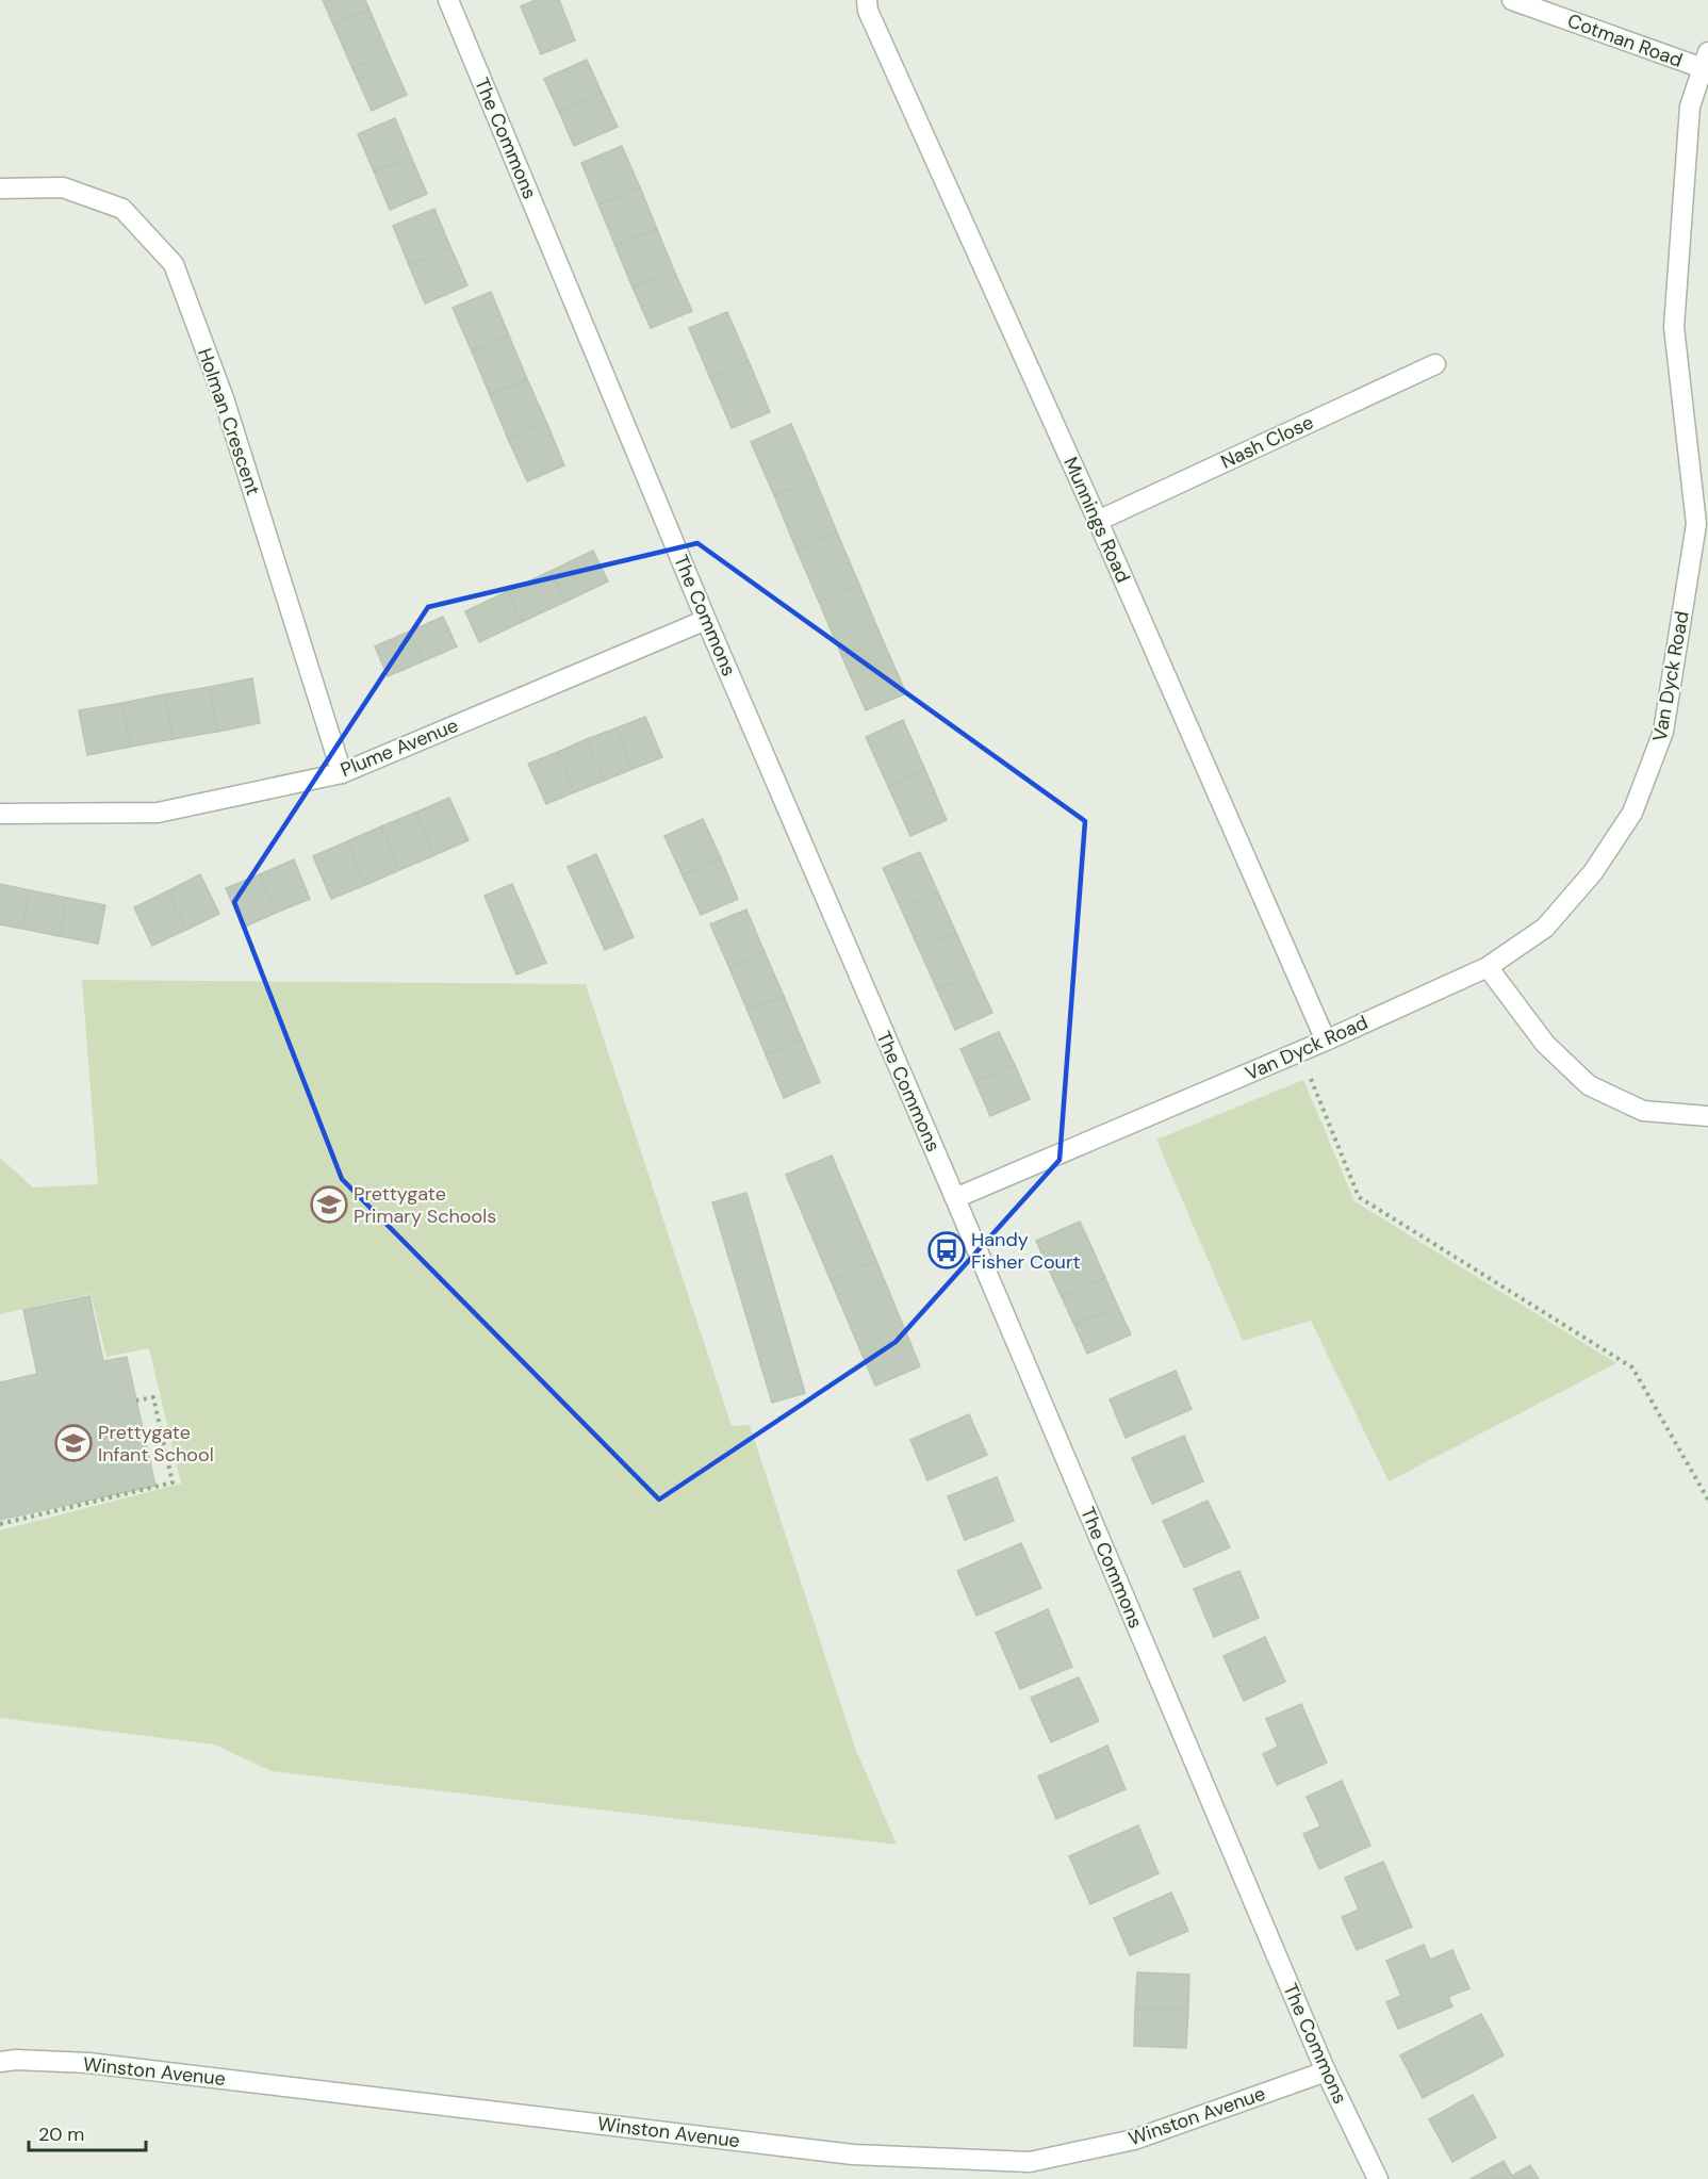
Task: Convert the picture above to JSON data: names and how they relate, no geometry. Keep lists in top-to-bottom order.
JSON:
{
  "streets": {
    "street": [
      "Cotman Road",
      "The Commons",
      "Holman Crescent",
      "Nash Close",
      "Munnings Road",
      "Van Dyck Road",
      "Plume Avenue",
      "Winston Avenue"
    ]
  },
  "crossings": [
    ["Cotman Road", "Van Dyck Road"],
    ["The Commons", "Van Dyck Road"],
    ["The Commons", "Plume Avenue"],
    ["The Commons", "Winston Avenue"],
    ["Holman Crescent", "Plume Avenue"],
    ["Nash Close", "Munnings Road"],
    ["Munnings Road", "Van Dyck Road"]
  ],
  "places": {
    "school or university": ["Prettygate Primary Schools", "Prettygate Infant School"],
    "bus stop": ["Handy Fisher Court"]
  },
  "scale_bar": "20 m"
}
